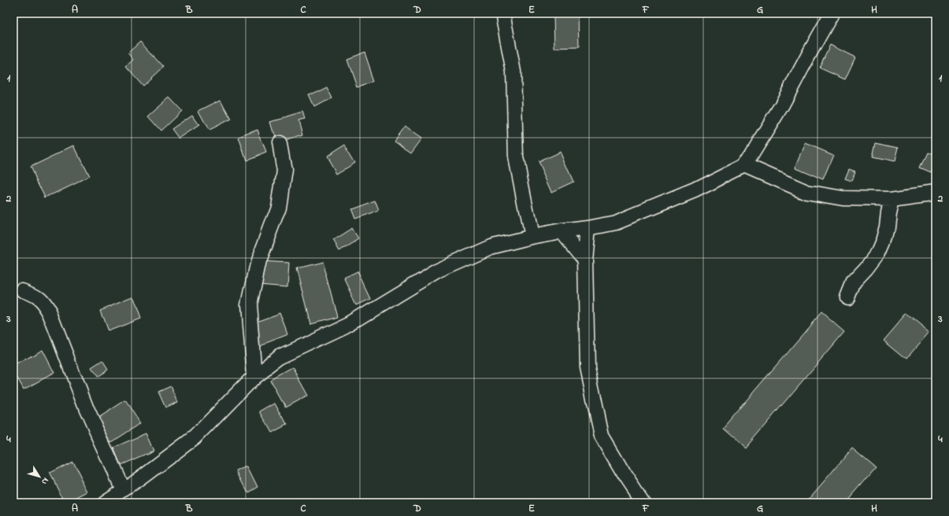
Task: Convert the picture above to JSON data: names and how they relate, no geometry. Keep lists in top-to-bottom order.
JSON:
{
  "north": "bottom right",
  "grid": {
    "columns": [
      "A",
      "B",
      "C",
      "D",
      "E",
      "F",
      "G",
      "H"
    ],
    "rows": [
      "1",
      "2",
      "3",
      "4"
    ]
  }
}
